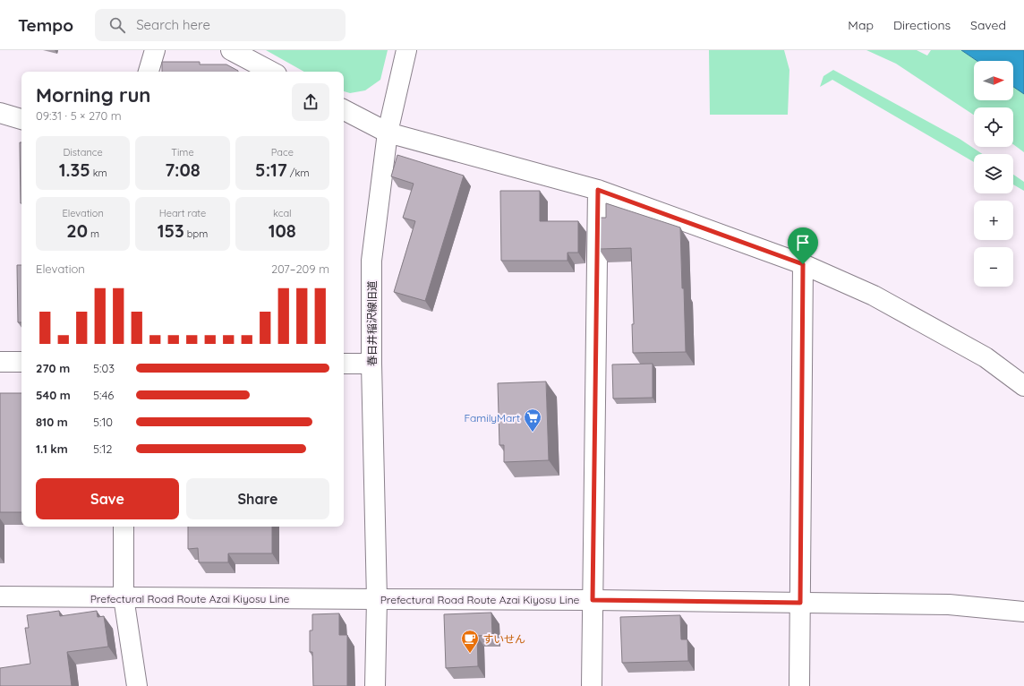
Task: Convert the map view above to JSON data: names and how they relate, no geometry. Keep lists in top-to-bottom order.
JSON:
{
  "streets": {
    "street": ["春日井稲沢線旧道", "Prefectural Road Route Azai Kiyosu Line"]
  },
  "crossings": [
    ["春日井稲沢線旧道", "Prefectural Road Route Azai Kiyosu Line"]
  ],
  "places": {
    "supermarket": ["FamilyMart"],
    "cafe": ["すいせん"]
  },
  "north": "right",
  "page": {
    "header": "Tempo",
    "search": "Search here",
    "nav": ["Map", "Directions", "Saved"],
    "map_buttons": ["+", "−"],
    "heading": ["Morning run", "09:31 · 5 × 270 m"],
    "stats": [
      ["Distance", "1.35 km"],
      ["Time", "7:08"],
      ["Pace", "5:17 /km"],
      ["Elevation", "20 m"],
      ["Heart rate", "153 bpm"],
      ["kcal", "108"]
    ],
    "chart": ["Elevation", "207–209 m"],
    "list": [
      {
        "name": "270 m",
        "note": "5:03"
      },
      {
        "name": "540 m",
        "note": "5:46"
      },
      {
        "name": "810 m",
        "note": "5:10"
      },
      {
        "name": "1.1 km",
        "note": "5:12"
      }
    ],
    "buttons": ["Save", "Share"]
  }
}
